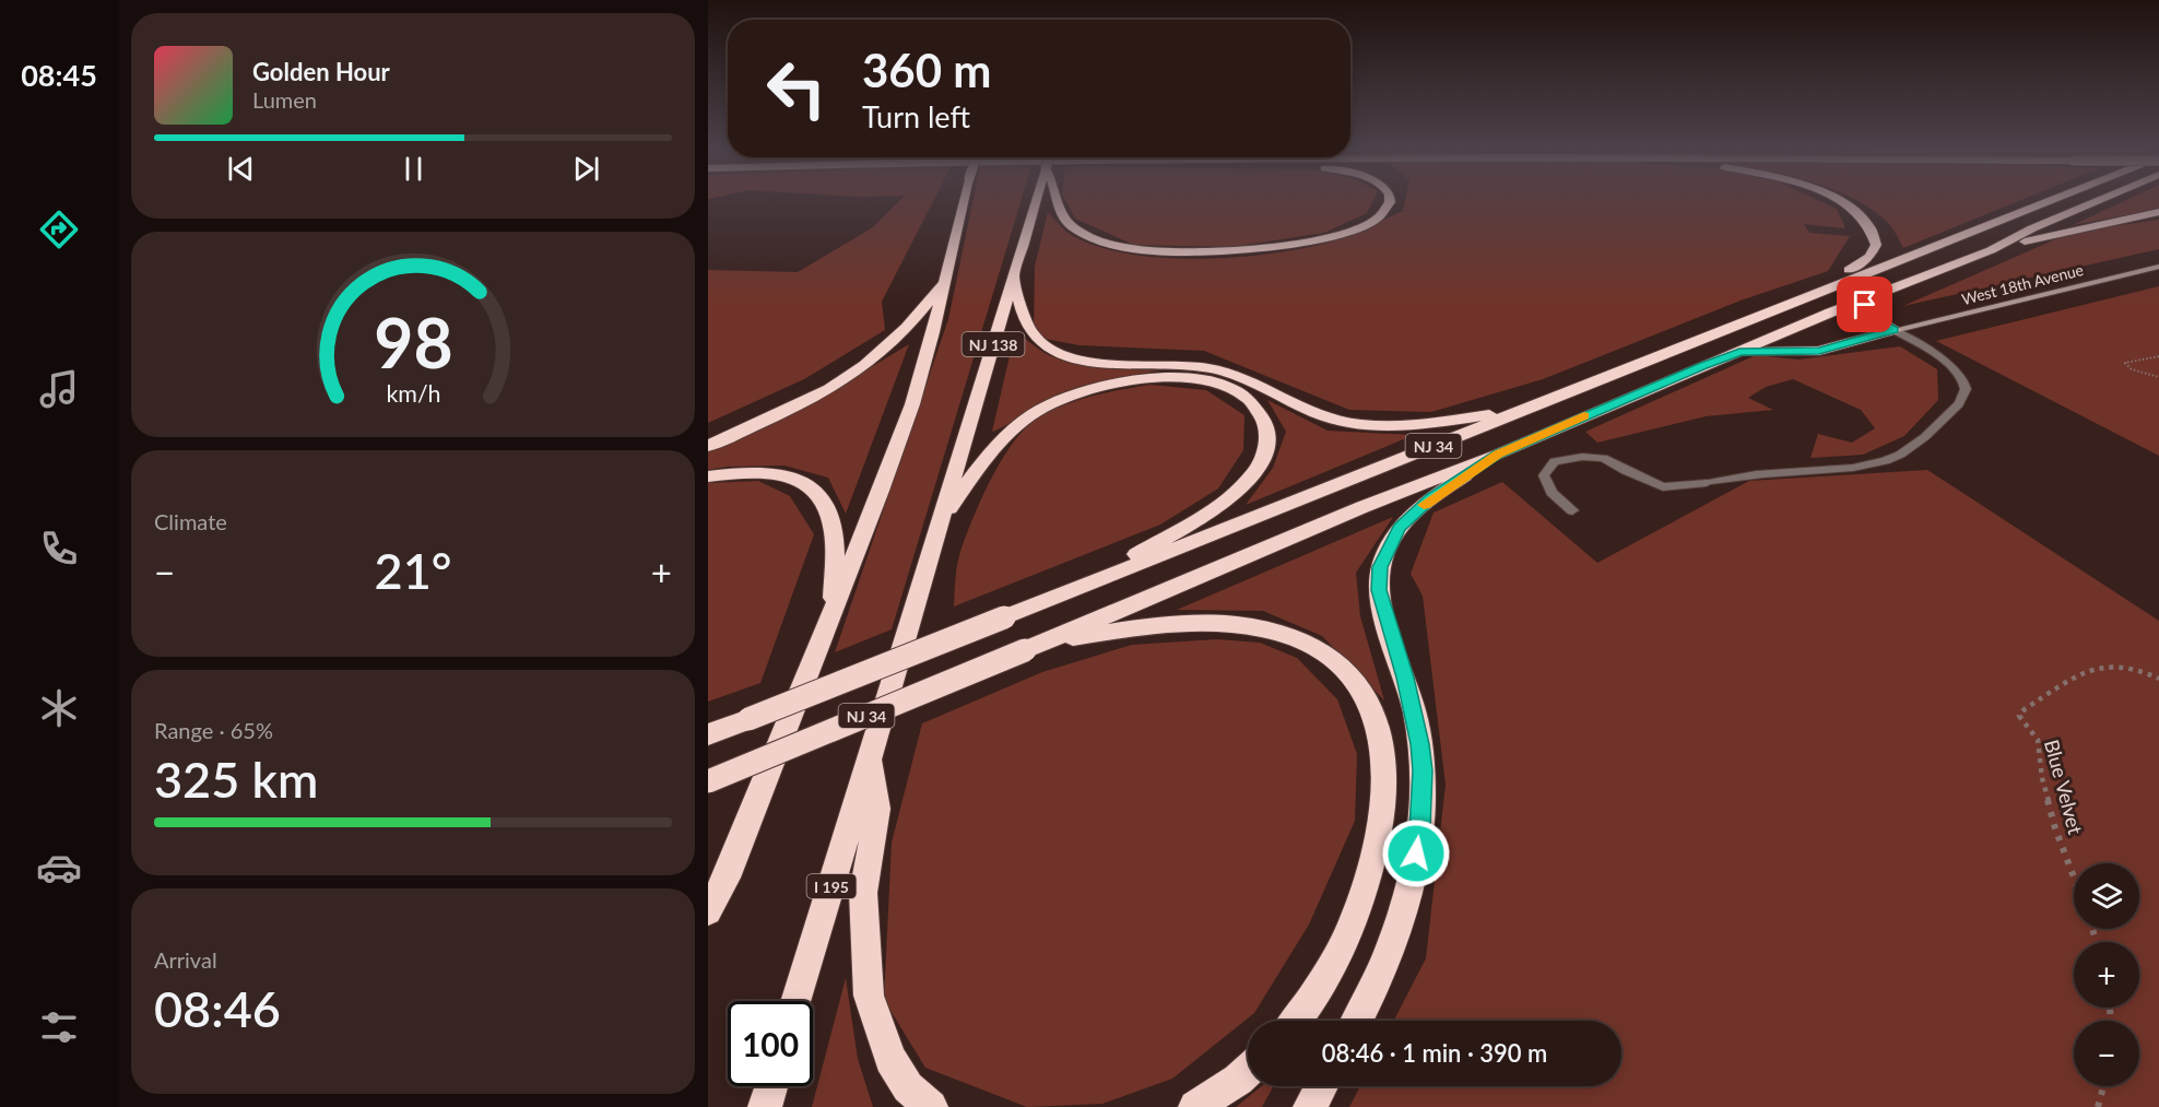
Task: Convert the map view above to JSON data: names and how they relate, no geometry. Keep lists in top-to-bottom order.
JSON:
{
  "streets": {
    "highway": ["NJ 138", "NJ 34", "I 195"],
    "street": ["West 18th Avenue"],
    "path": ["Blue Velvet"]
  },
  "crossings": [
    ["NJ 138", "I 195"]
  ],
  "page": {
    "tabs": "08:45",
    "turn": ["360 m", "Turn left"],
    "song": ["Golden Hour", "Lumen"],
    "tile": [
      "Climate",
      ["Range · 65%", "325 km"],
      ["Arrival", "08:46"]
    ],
    "heat": ["−", "21°", "+"],
    "map_buttons": ["+", "−"],
    "limit": "100",
    "trip": "08:46 · 1 min · 390 m",
    "gauge": ["98", "km/h"]
  }
}
